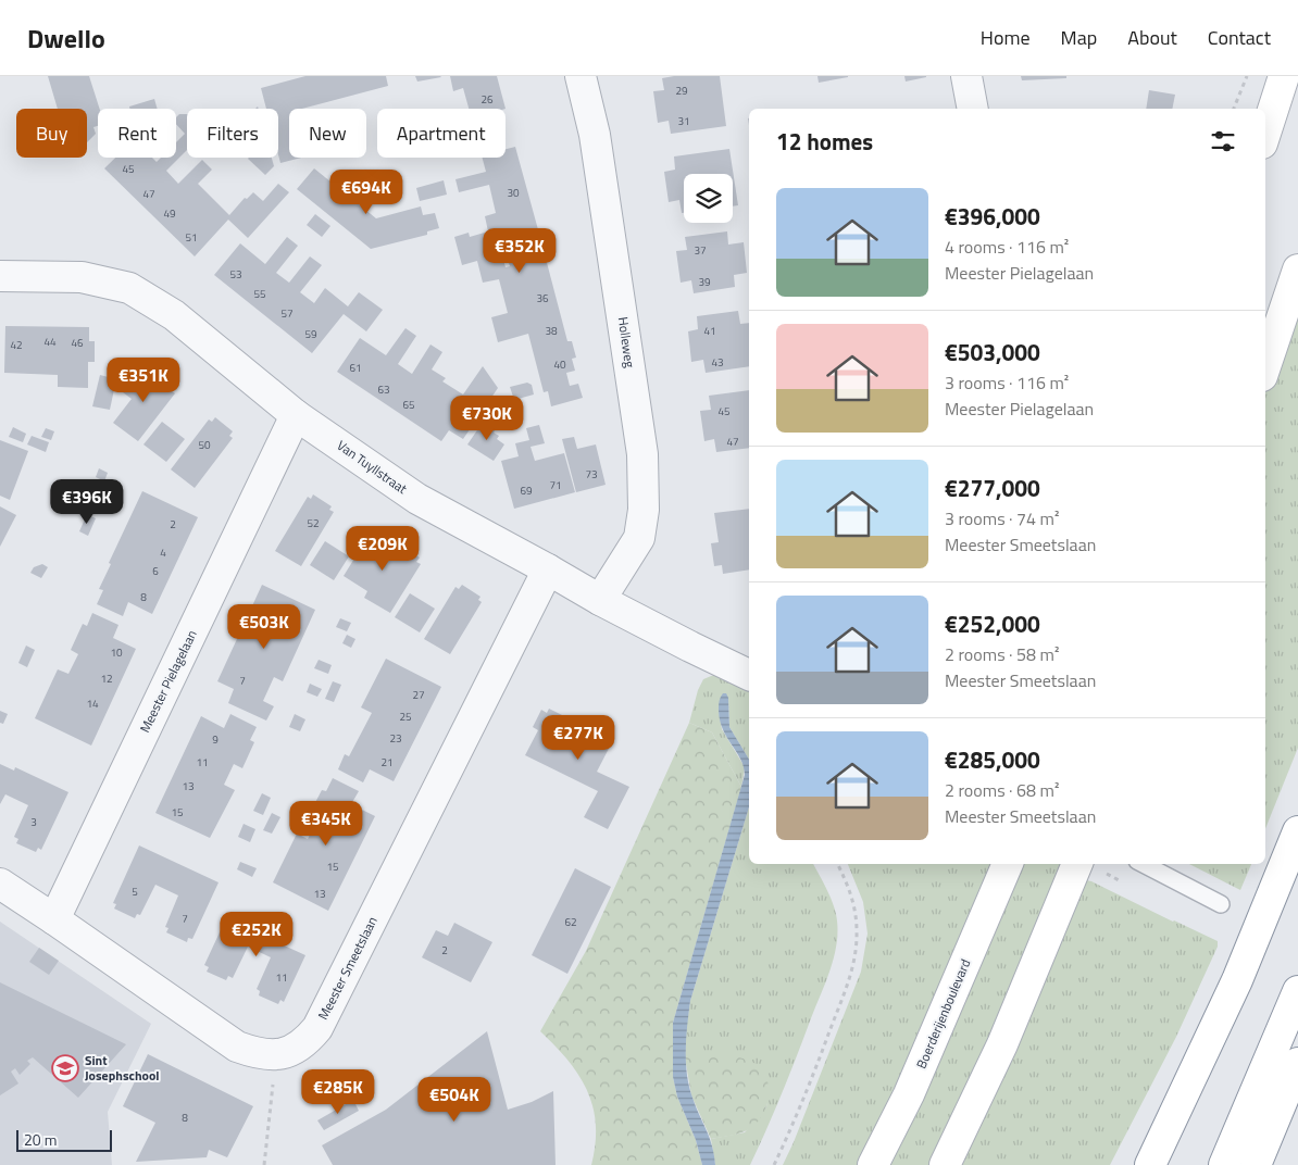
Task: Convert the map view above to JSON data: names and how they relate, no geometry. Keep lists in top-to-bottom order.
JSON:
{
  "streets": {
    "main road": ["Boerderijenboulevard"],
    "street": [
      "Holleweg",
      "Van Tuyllstraat",
      "Meester Pielagelaan",
      "Meester Smeetslaan"
    ]
  },
  "crossings": [
    ["Holleweg", "Van Tuyllstraat"],
    ["Van Tuyllstraat", "Meester Pielagelaan"],
    ["Van Tuyllstraat", "Meester Smeetslaan"]
  ],
  "places": {
    "school or university": ["Sint Josephschool"]
  },
  "house_numbers": [
    "29",
    "26",
    "31",
    "45",
    "30",
    "47",
    "49",
    "51",
    "37",
    "53",
    "39",
    "55",
    "36",
    "57",
    "38",
    "41",
    "59",
    "44",
    "46",
    "42",
    "43",
    "40",
    "61",
    "63",
    "65",
    "45",
    "47",
    "50",
    "73",
    "71",
    "69",
    "52",
    "2",
    "4",
    "6",
    "8",
    "10",
    "12",
    "7",
    "27",
    "14",
    "25",
    "23",
    "9",
    "11",
    "21",
    "13",
    "15",
    "3",
    "15",
    "5",
    "13",
    "7",
    "62",
    "2",
    "11",
    "8"
  ],
  "scale_bar": "20 m",
  "page": {
    "header": "Dwello",
    "nav": [
      "Home",
      "Map",
      "About",
      "Contact"
    ],
    "chip": [
      "Buy",
      "Rent",
      "Filters",
      "New",
      "Apartment"
    ],
    "heading": "12 homes",
    "price": [
      "€694K",
      "€352K",
      "€351K",
      "€730K",
      "€396K",
      "€209K",
      "€503K",
      "€277K",
      "€345K",
      "€252K",
      "€285K",
      "€504K"
    ],
    "list": [
      {
        "name": "€396,000",
        "note": "4 rooms · 116 m² · Meester Pielagelaan"
      },
      {
        "name": "€503,000",
        "note": "3 rooms · 116 m² · Meester Pielagelaan"
      },
      {
        "name": "€277,000",
        "note": "3 rooms · 74 m² · Meester Smeetslaan"
      },
      {
        "name": "€252,000",
        "note": "2 rooms · 58 m² · Meester Smeetslaan"
      },
      {
        "name": "€285,000",
        "note": "2 rooms · 68 m² · Meester Smeetslaan"
      }
    ],
    "scale": "20 m"
  }
}
